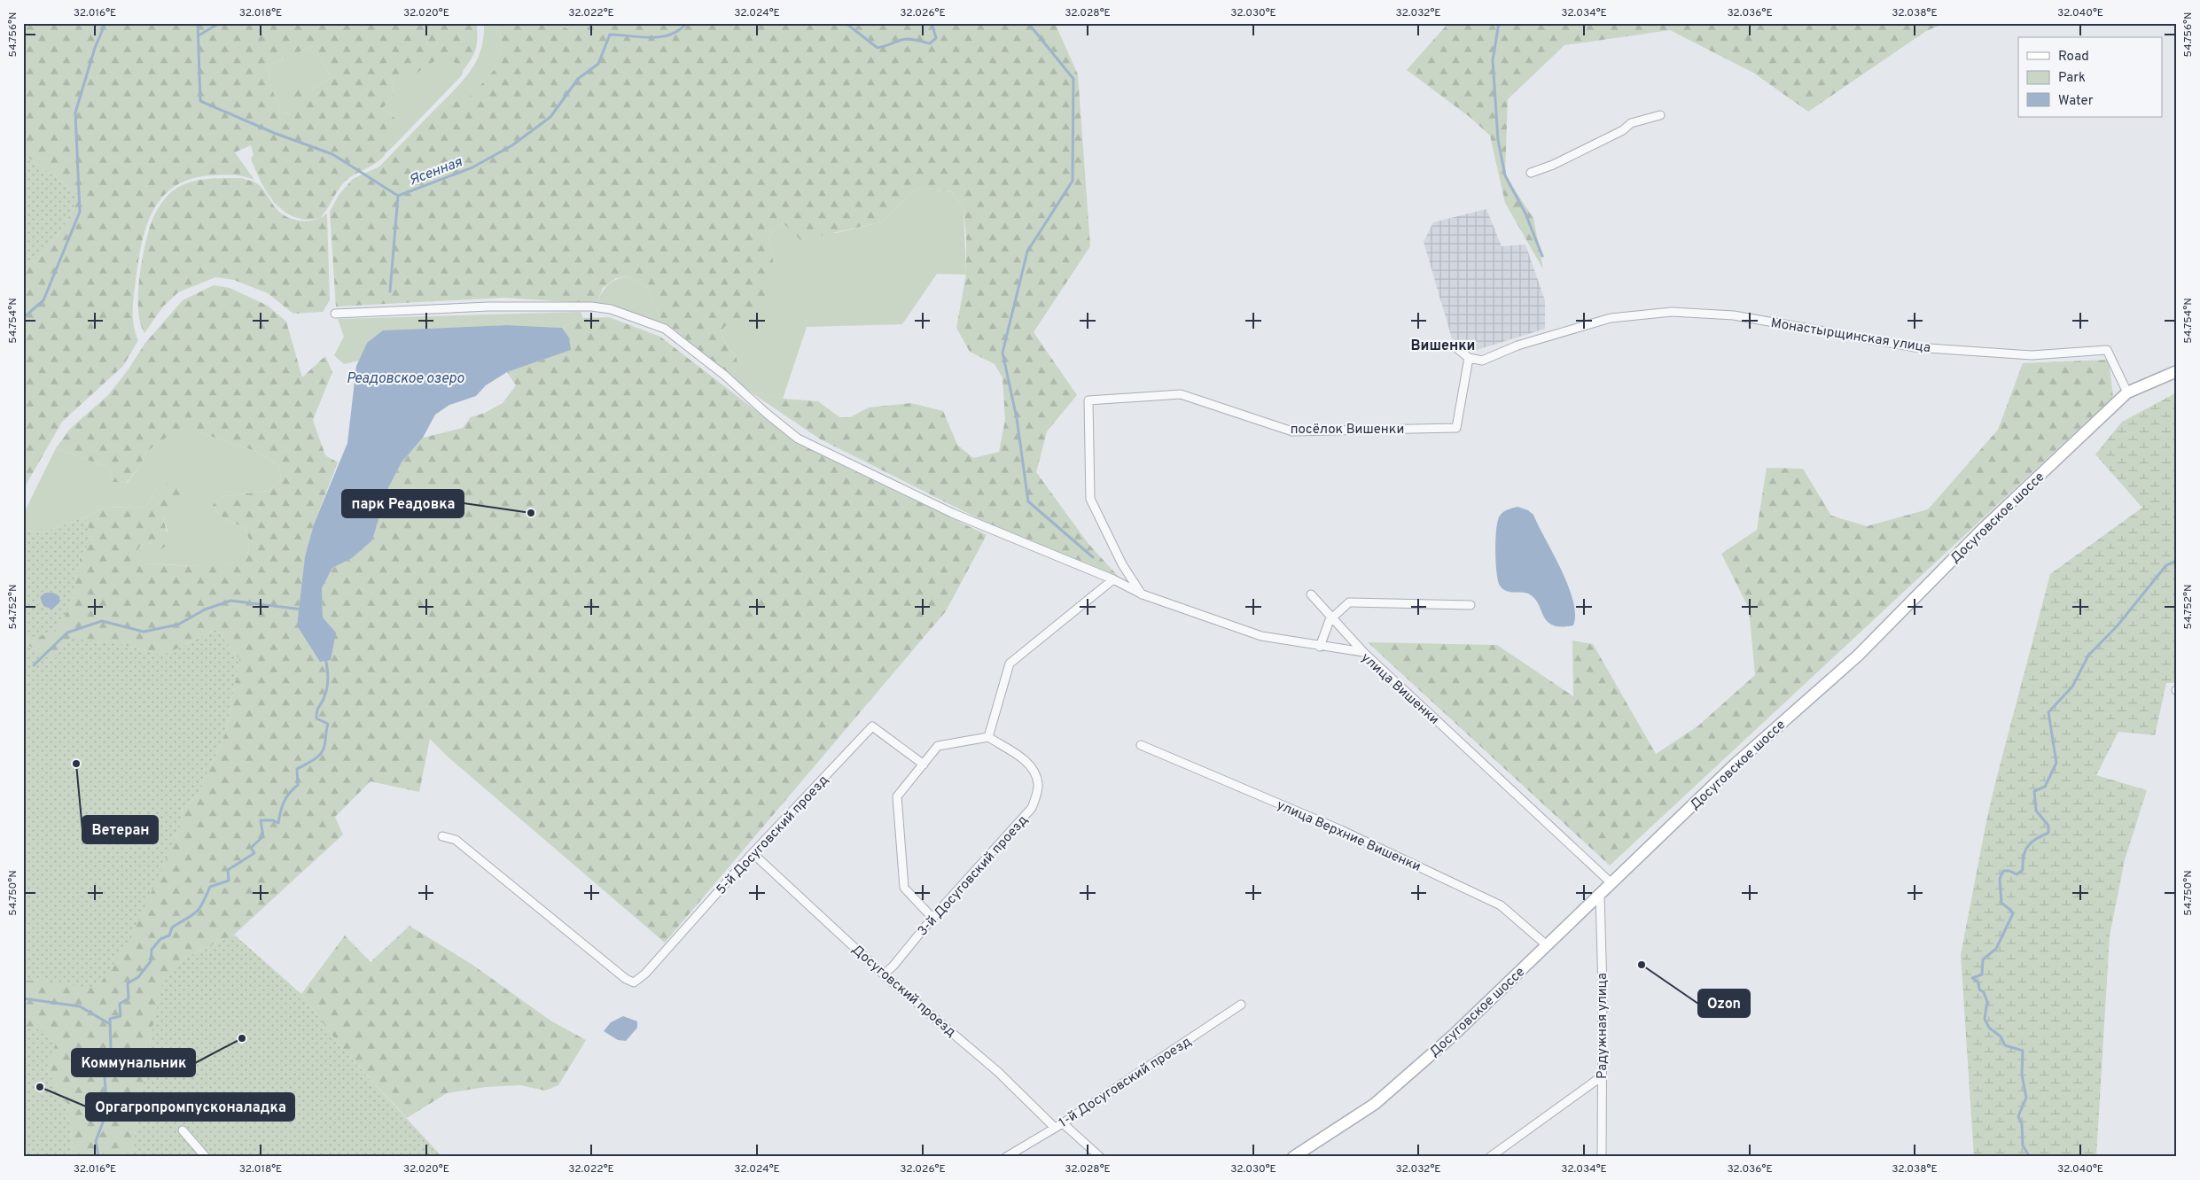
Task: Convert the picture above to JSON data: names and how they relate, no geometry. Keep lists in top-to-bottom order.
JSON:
{
  "streets": {
    "main road": ["Досуговское шоссе"],
    "street": [
      "Монастырщинская улица",
      "посёлок Вишенки",
      "улица Вишенки",
      "5-й Досуговский проезд",
      "улица Верхние Вишенки",
      "3-й Досуговский проезд",
      "Досуговский проезд",
      "Радужная улица",
      "1-й Досуговский проезд"
    ]
  },
  "crossings": [
    ["Монастырщинская улица", "посёлок Вишенки"],
    ["Монастырщинская улица", "Досуговское шоссе"],
    ["посёлок Вишенки", "улица Вишенки"],
    ["Досуговское шоссе", "улица Вишенки"],
    ["Досуговское шоссе", "улица Верхние Вишенки"],
    ["Досуговское шоссе", "Радужная улица"],
    ["5-й Досуговский проезд", "Досуговский проезд"],
    ["3-й Досуговский проезд", "Досуговский проезд"],
    ["Досуговский проезд", "1-й Досуговский проезд"]
  ],
  "districts": ["Вишенки"],
  "water": ["Ясенная", "Реадовское озеро"],
  "places": [
    "парк Реадовка",
    "Ветеран",
    "Ozon",
    "Коммунальник",
    "Оргагропромпусконаладка"
  ],
  "legend": ["Road", "Park", "Water"],
  "coordinates": [
    "32.016°E",
    "32.018°E",
    "32.020°E",
    "32.022°E",
    "32.024°E",
    "32.026°E",
    "32.028°E",
    "32.030°E",
    "32.032°E",
    "32.034°E",
    "32.036°E",
    "32.038°E",
    "32.040°E",
    "54.756°N",
    "54.754°N",
    "54.752°N",
    "54.750°N"
  ]
}
